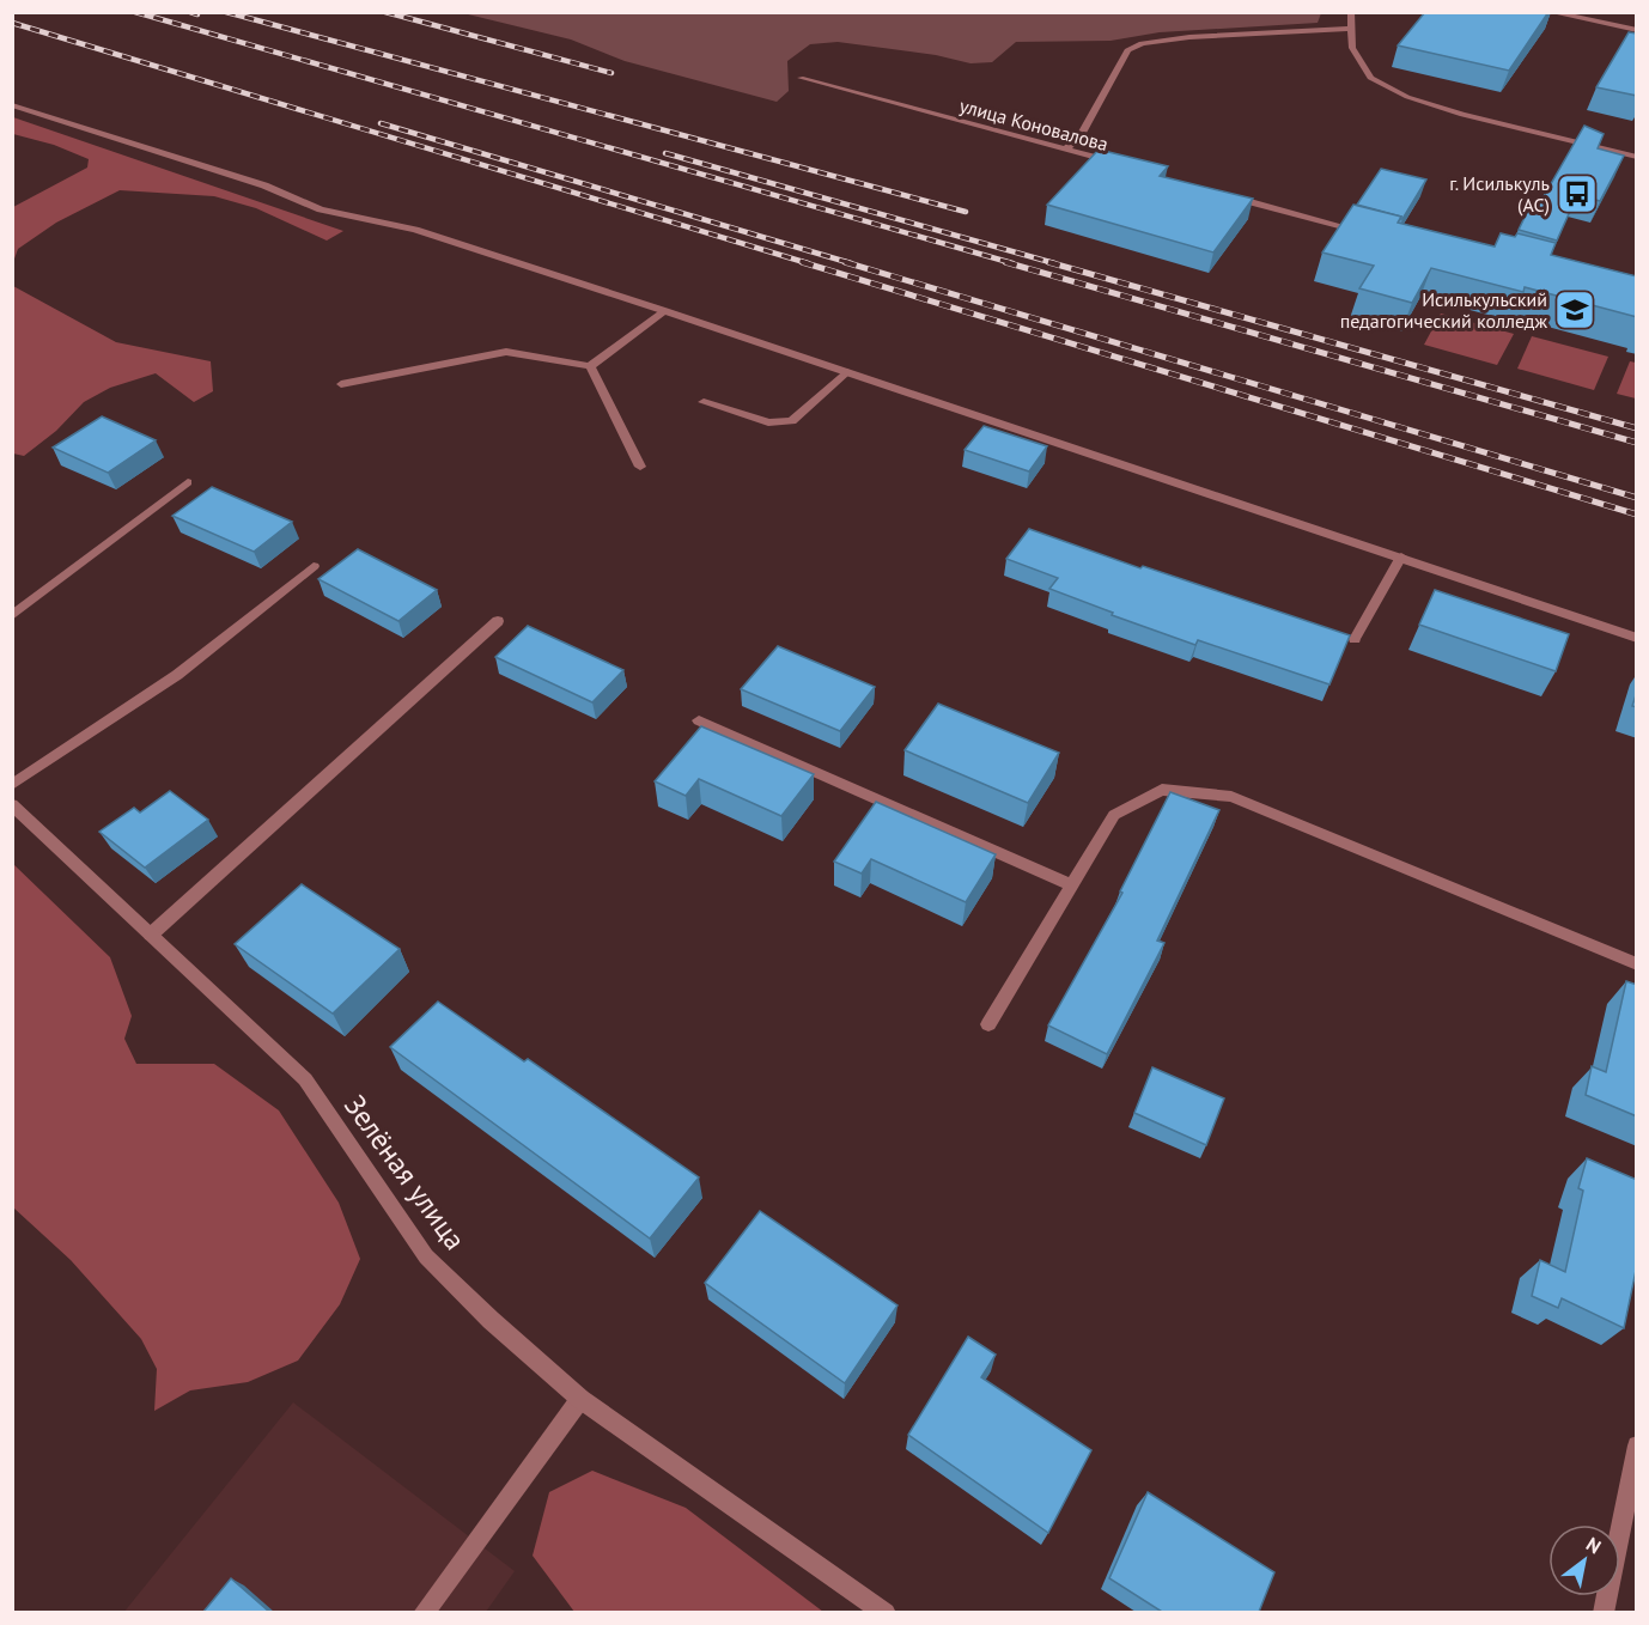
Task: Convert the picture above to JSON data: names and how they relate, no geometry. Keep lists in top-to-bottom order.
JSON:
{
  "streets": {
    "street": ["улица Коновалова", "Зелёная улица"]
  },
  "places": {
    "bus stop": ["г. Исилькуль (АС)"],
    "school or university": ["Исилькульский педагогический колледж"]
  },
  "north": "top right"
}
